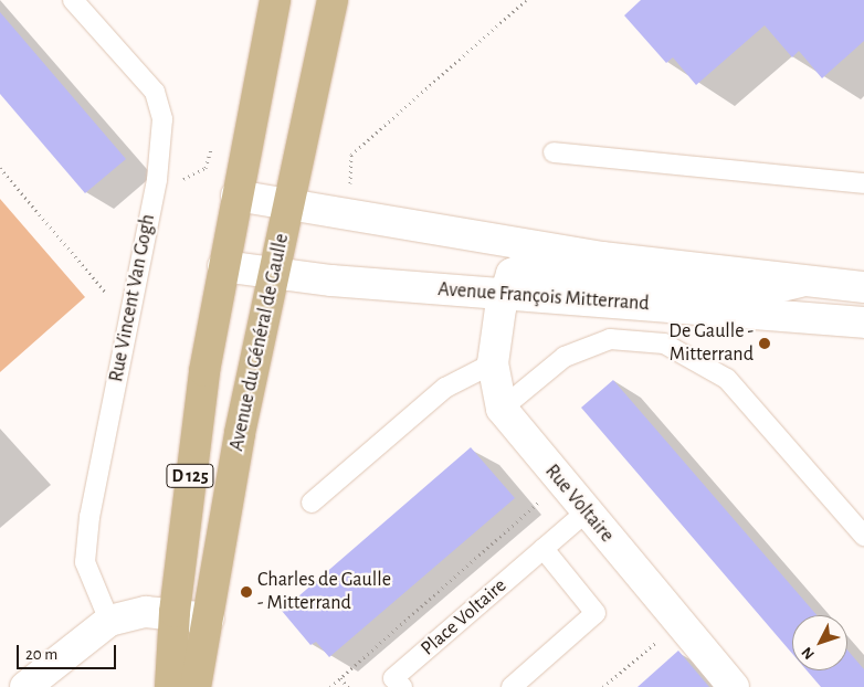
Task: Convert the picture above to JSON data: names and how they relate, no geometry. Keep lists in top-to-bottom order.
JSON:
{
  "streets": {
    "main road": ["Avenue du Général de Gaulle", "D 125"],
    "street": ["Avenue François Mitterrand", "Rue Voltaire"],
    "lane": ["Rue Vincent Van Gogh", "Place Voltaire"]
  },
  "crossings": [
    ["Avenue François Mitterrand", "Avenue du Général de Gaulle"],
    ["Avenue François Mitterrand", "D 125"],
    ["Avenue François Mitterrand", "Rue Voltaire"],
    ["Rue Voltaire", "Place Voltaire"]
  ],
  "places": ["De Gaulle - Mitterrand", "Charles de Gaulle - Mitterrand"],
  "scale_bar": "20 m",
  "north": "bottom left"
}
